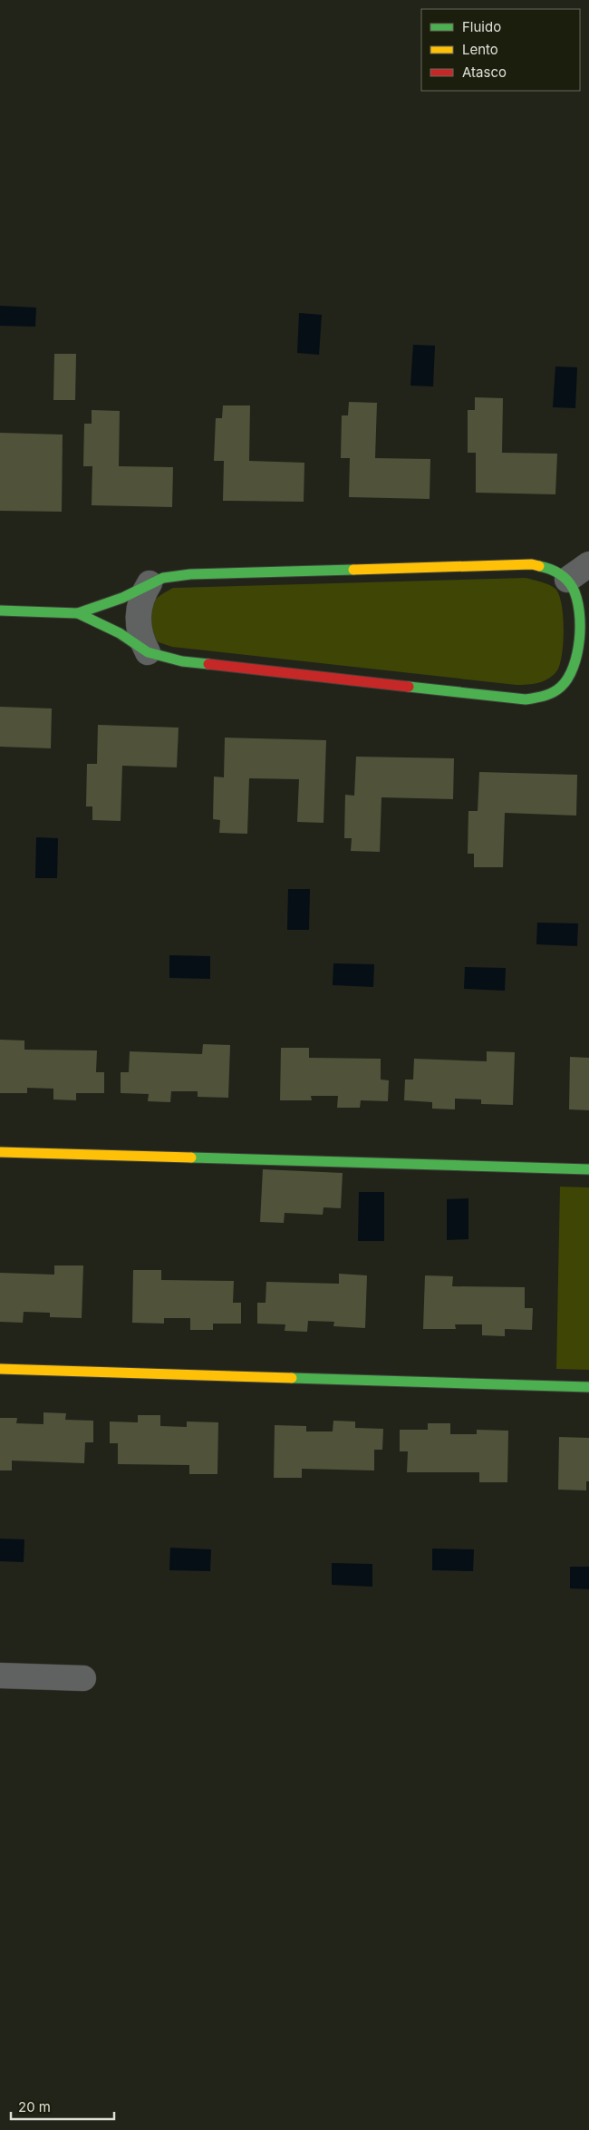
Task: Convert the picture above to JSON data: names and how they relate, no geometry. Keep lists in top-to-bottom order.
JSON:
{
  "legend": ["Fluido", "Lento", "Atasco"],
  "scale_bar": "20 m"
}
